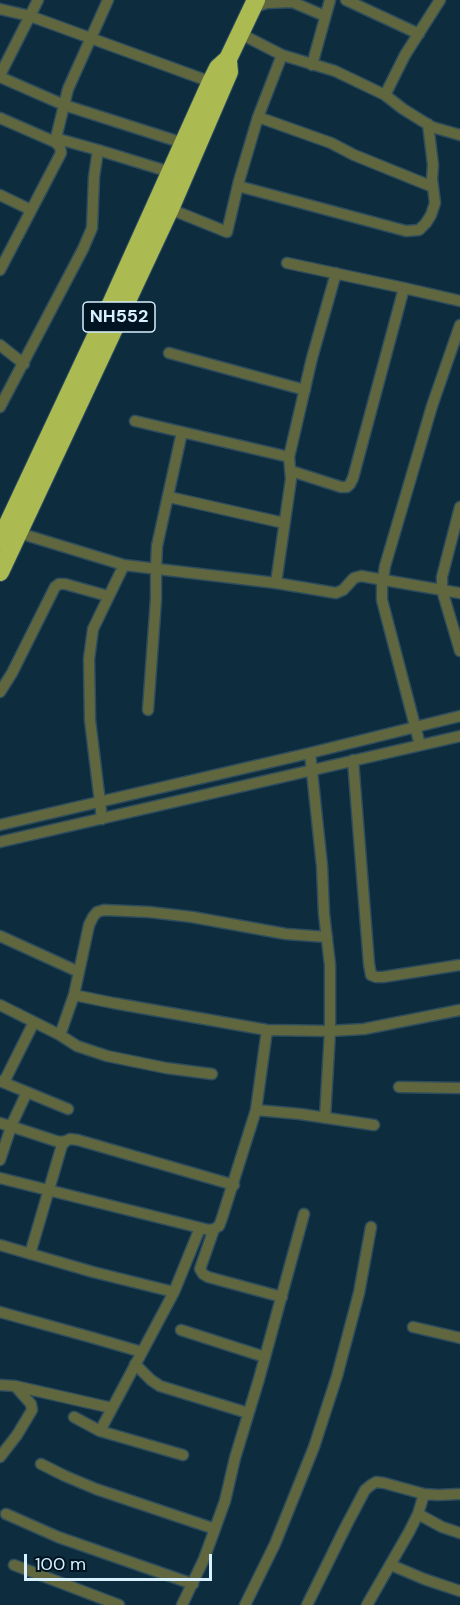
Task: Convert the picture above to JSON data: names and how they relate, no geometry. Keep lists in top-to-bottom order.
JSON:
{
  "streets": {
    "highway": ["NH552"]
  },
  "scale_bar": "100 m"
}
